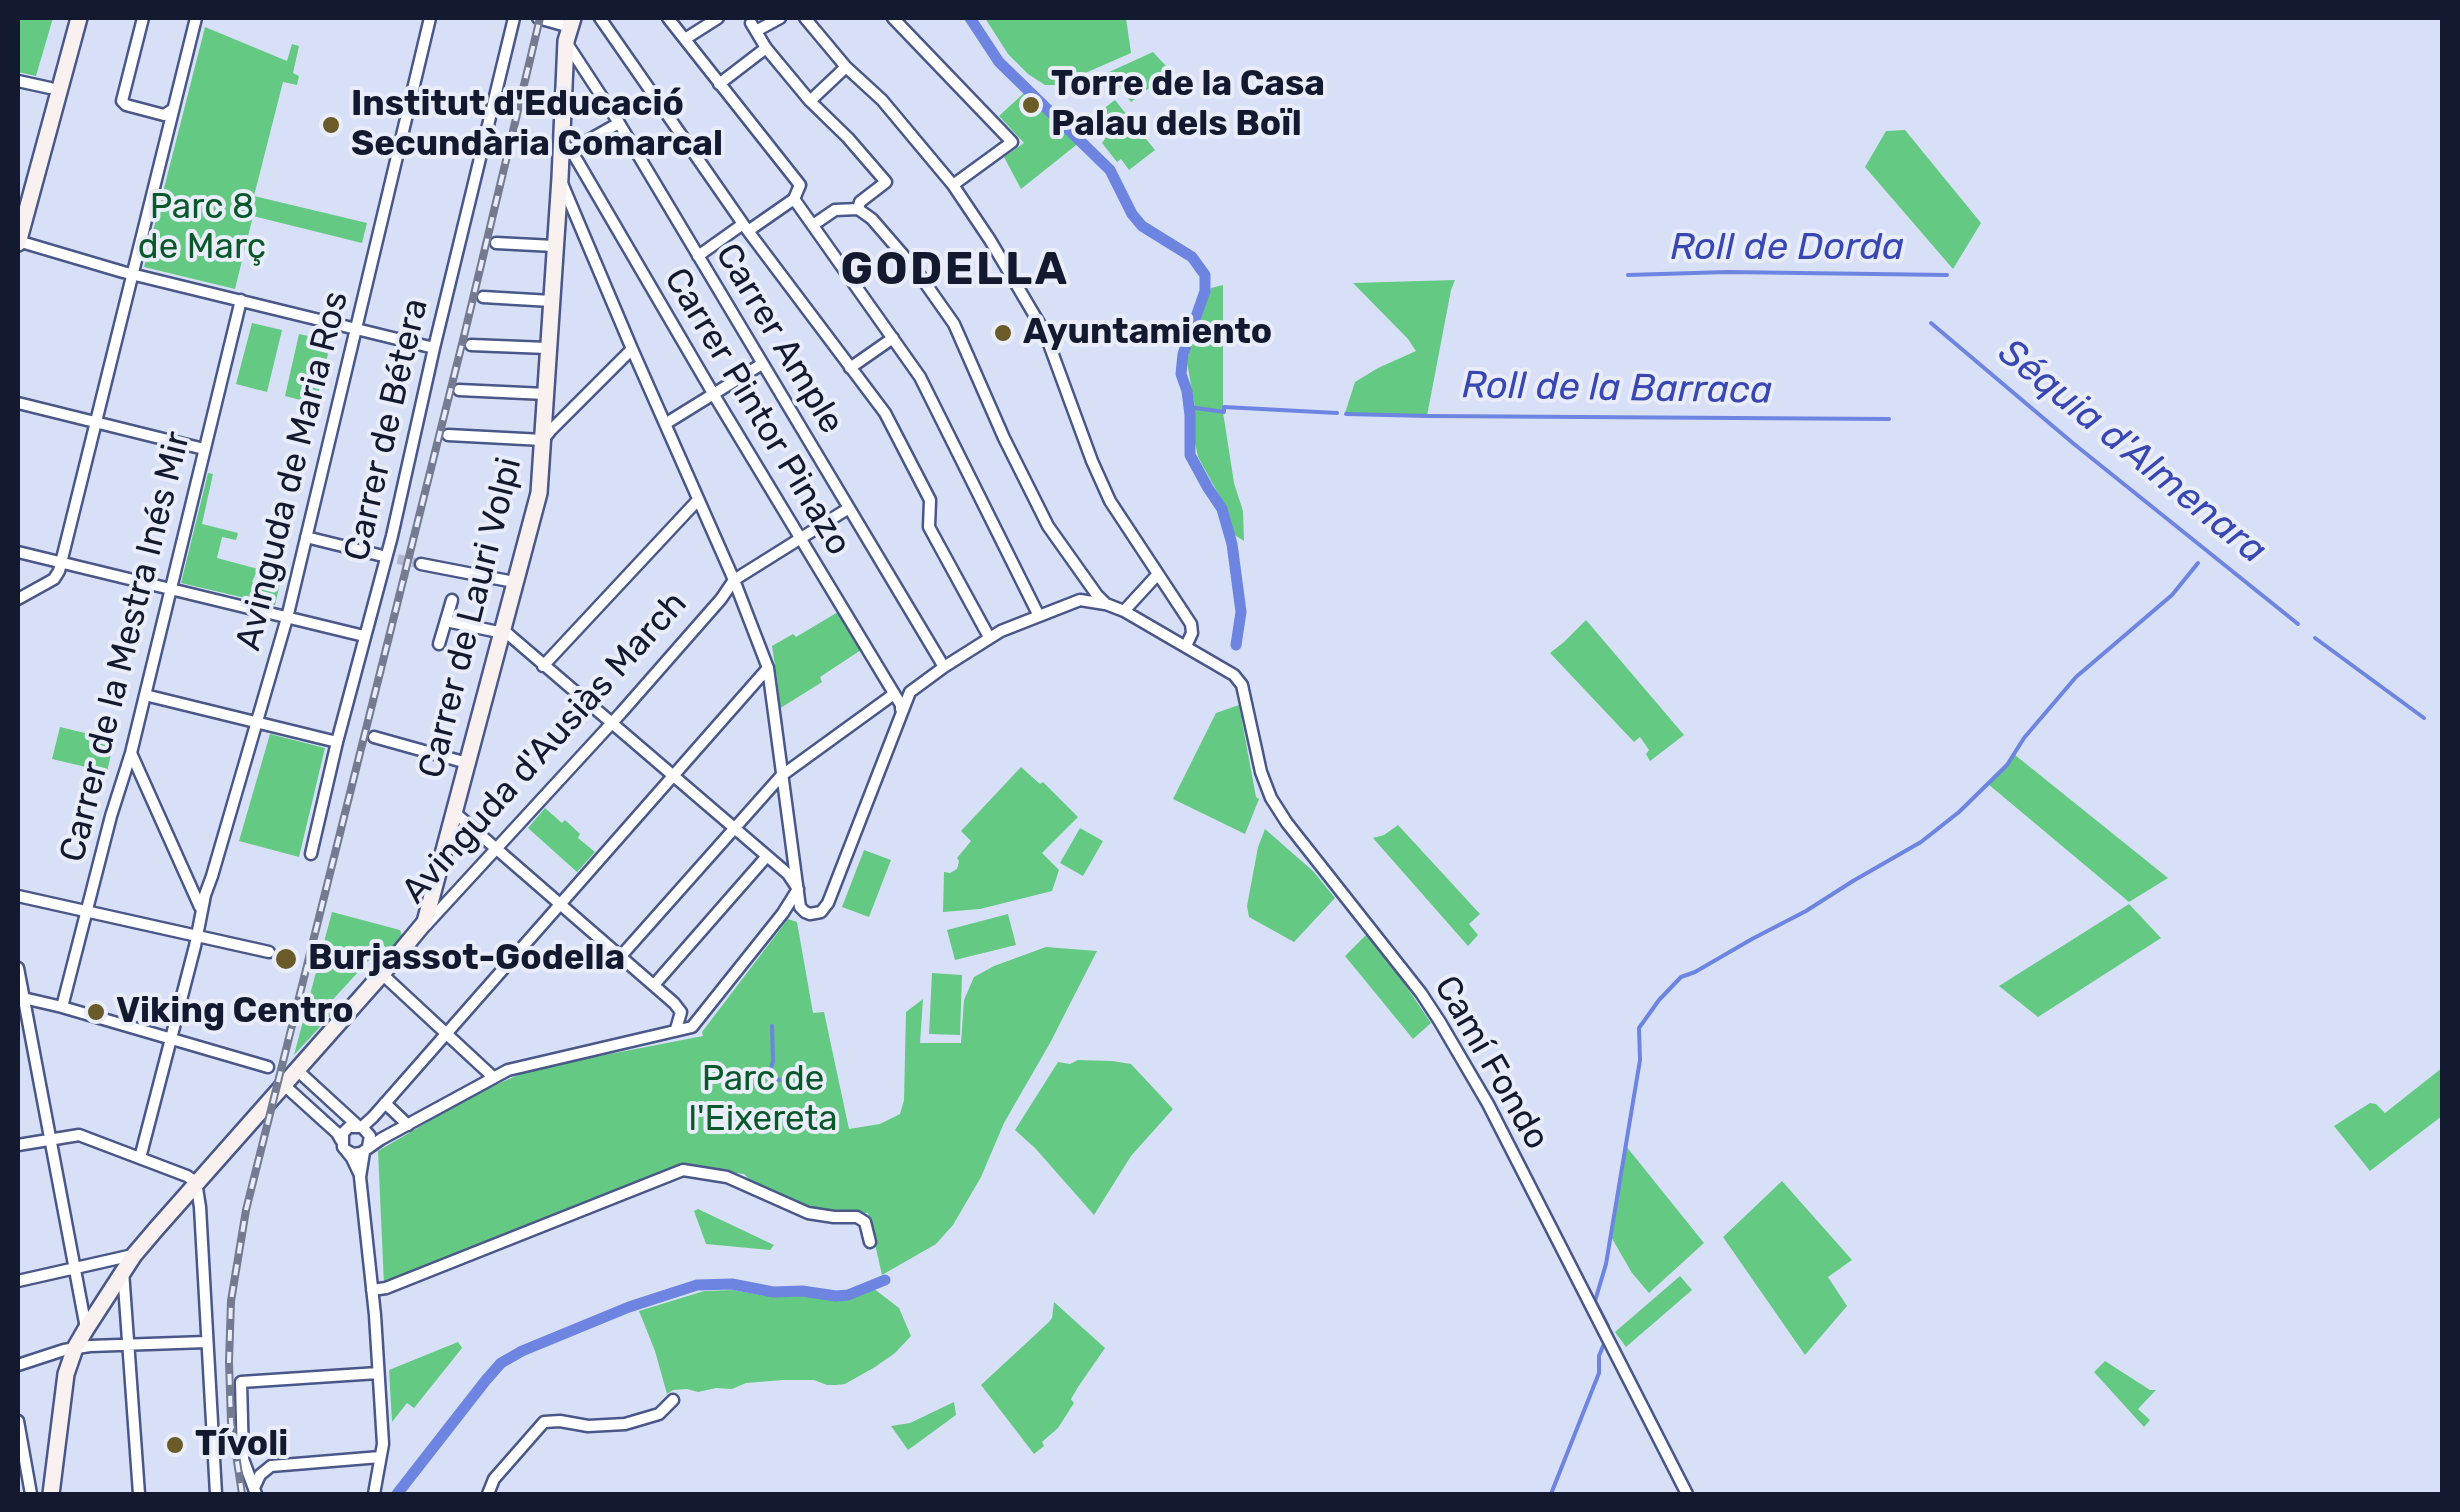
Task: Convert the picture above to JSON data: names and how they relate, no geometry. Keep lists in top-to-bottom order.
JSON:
{
  "streets": {
    "street": [
      "Carrer Ample",
      "Carrer Pintor Pinazo",
      "Carrer de Bétera",
      "Avinguda de Maria Ros",
      "Carrer de Lauri Volpi",
      "Carrer de la Mestra Inés Mir",
      "Avinguda d'Ausiàs March",
      "Camí Fondo"
    ]
  },
  "crossings": [
    ["Carrer Ample", "Carrer de Lauri Volpi"],
    ["Carrer Ample", "Avinguda d'Ausiàs March"],
    ["Carrer Pintor Pinazo", "Carrer de Lauri Volpi"],
    ["Carrer Pintor Pinazo", "Avinguda d'Ausiàs March"],
    ["Carrer de Lauri Volpi", "Avinguda d'Ausiàs March"]
  ],
  "districts": ["GODELLA"],
  "water": ["Roll de Dorda", "Roll de la Barraca", "Séquia d'Almenara"],
  "parks": ["Parc 8 de Març", "Parc de l'Eixereta"],
  "places": [
    "Torre de la Casa Palau dels Boïl",
    "Institut d'Educació Secundària Comarcal",
    "Ayuntamiento",
    "Burjassot-Godella",
    "Viking Centro",
    "Tívoli"
  ]
}
